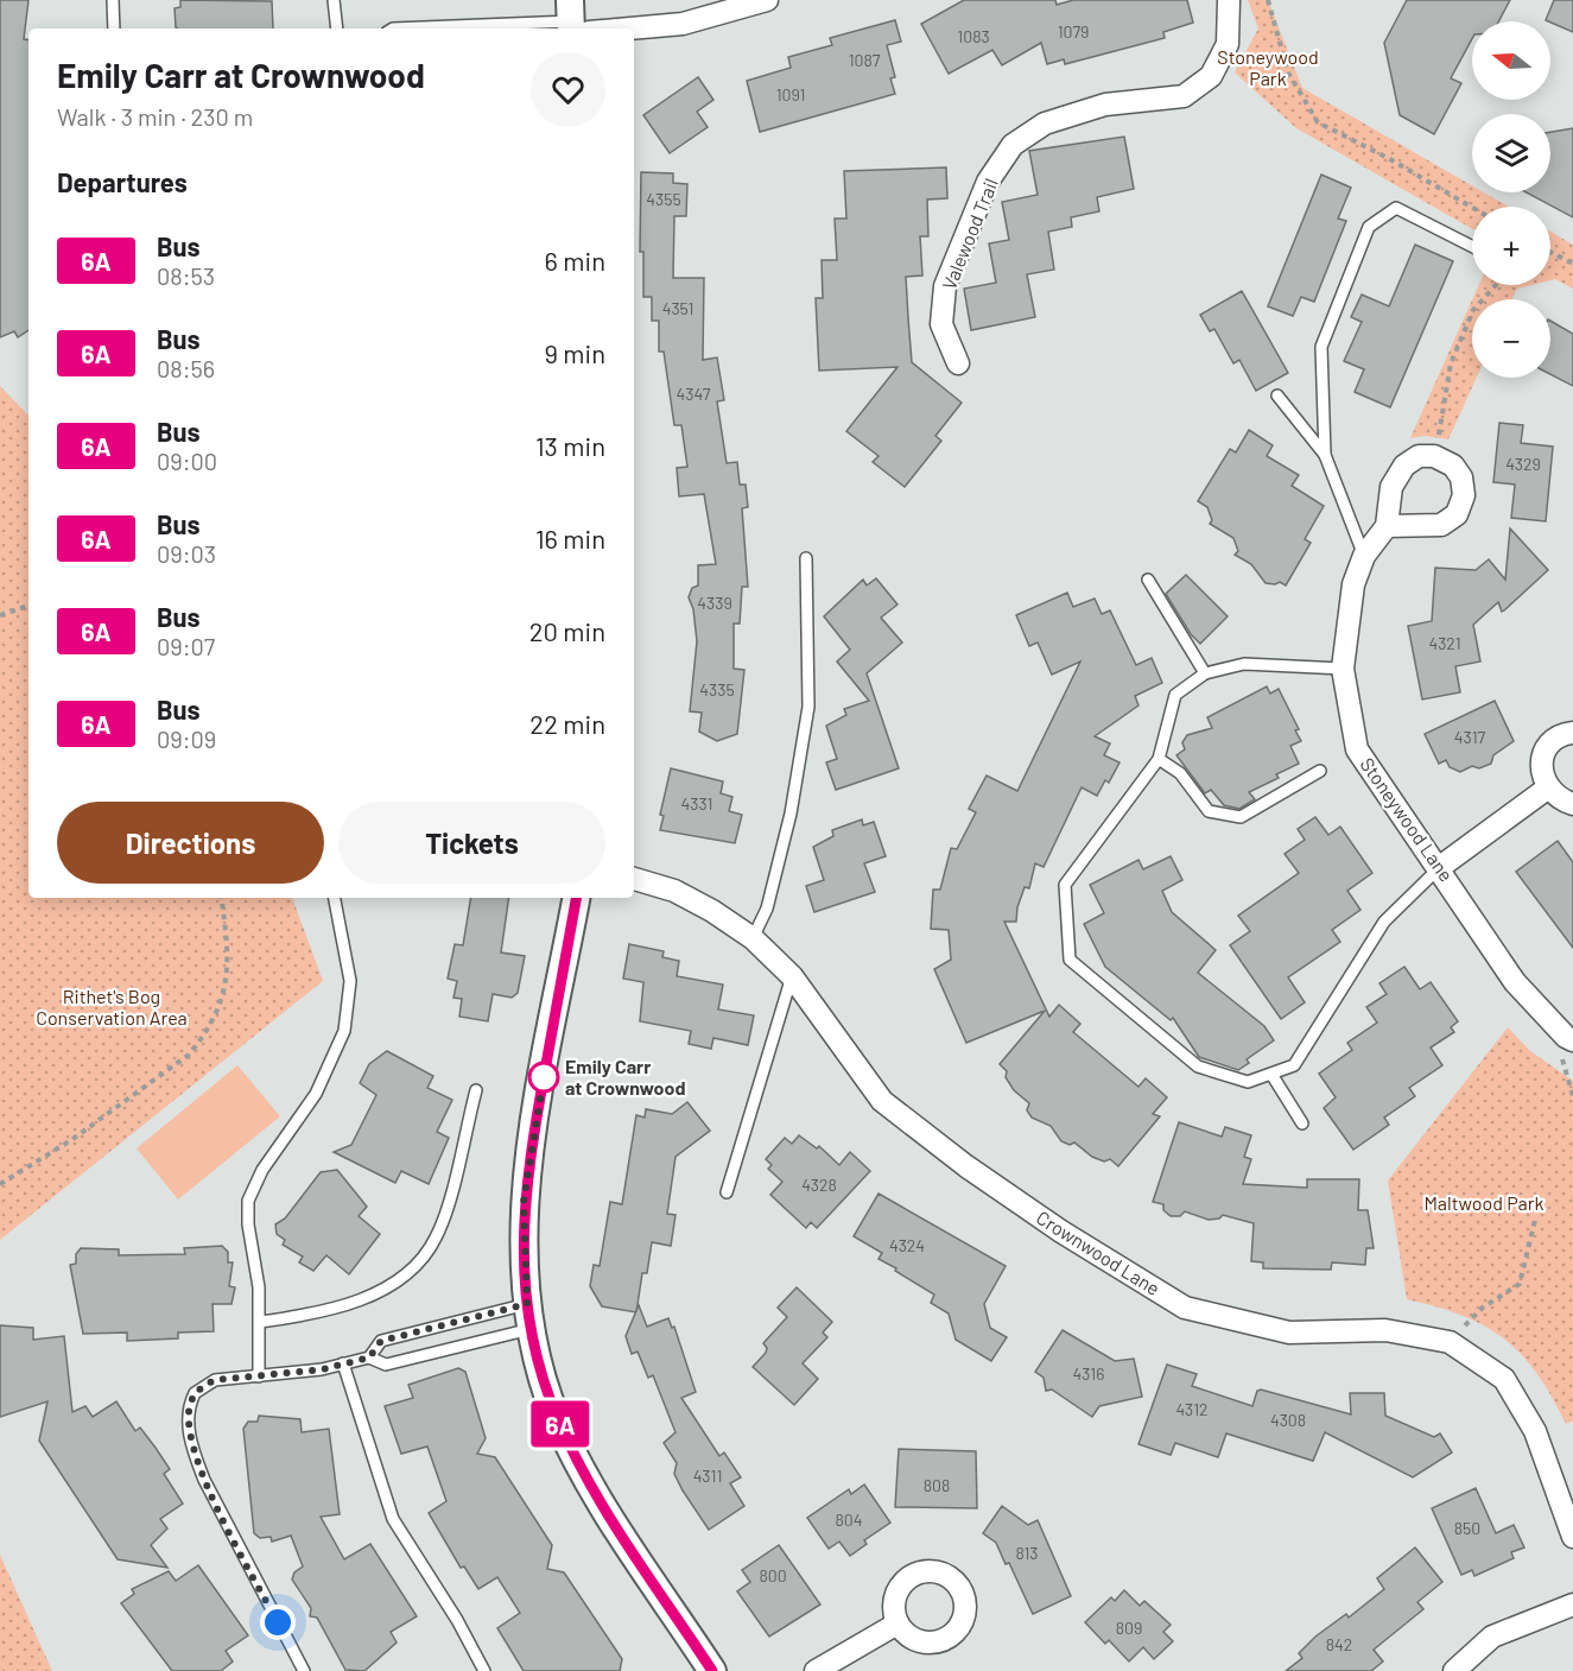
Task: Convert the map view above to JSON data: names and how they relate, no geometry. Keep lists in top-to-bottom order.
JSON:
{
  "streets": {
    "street": ["Valewood Trail", "Stoneywood Lane", "Crownwood Lane"]
  },
  "parks": ["Stoneywood Park", "Rithet's Bog Conservation Area", "Maltwood Park"],
  "places": ["Emily Carr at Crownwood"],
  "lines": ["bus line 6A"],
  "house_numbers": [
    "1079",
    "1083",
    "1087",
    "1091",
    "4355",
    "4351",
    "4347",
    "4329",
    "4339",
    "4321",
    "4335",
    "4317",
    "4331",
    "4328",
    "4324",
    "4316",
    "4312",
    "4308",
    "4311",
    "808",
    "804",
    "850",
    "813",
    "800",
    "809",
    "842"
  ],
  "north": "left",
  "page": {
    "on_map": "6A",
    "map_buttons": ["+", "−"],
    "heading": [
      ["Emily Carr at Crownwood", "Walk · 3 min · 230 m"],
      "Departures"
    ],
    "list": [
      {
        "mark": "6A",
        "name": "Bus",
        "note": "08:53",
        "value": "6 min"
      },
      {
        "mark": "6A",
        "name": "Bus",
        "note": "08:56",
        "value": "9 min"
      },
      {
        "mark": "6A",
        "name": "Bus",
        "note": "09:00",
        "value": "13 min"
      },
      {
        "mark": "6A",
        "name": "Bus",
        "note": "09:03",
        "value": "16 min"
      },
      {
        "mark": "6A",
        "name": "Bus",
        "note": "09:07",
        "value": "20 min"
      },
      {
        "mark": "6A",
        "name": "Bus",
        "note": "09:09",
        "value": "22 min"
      }
    ],
    "buttons": ["Directions", "Tickets"]
  }
}
